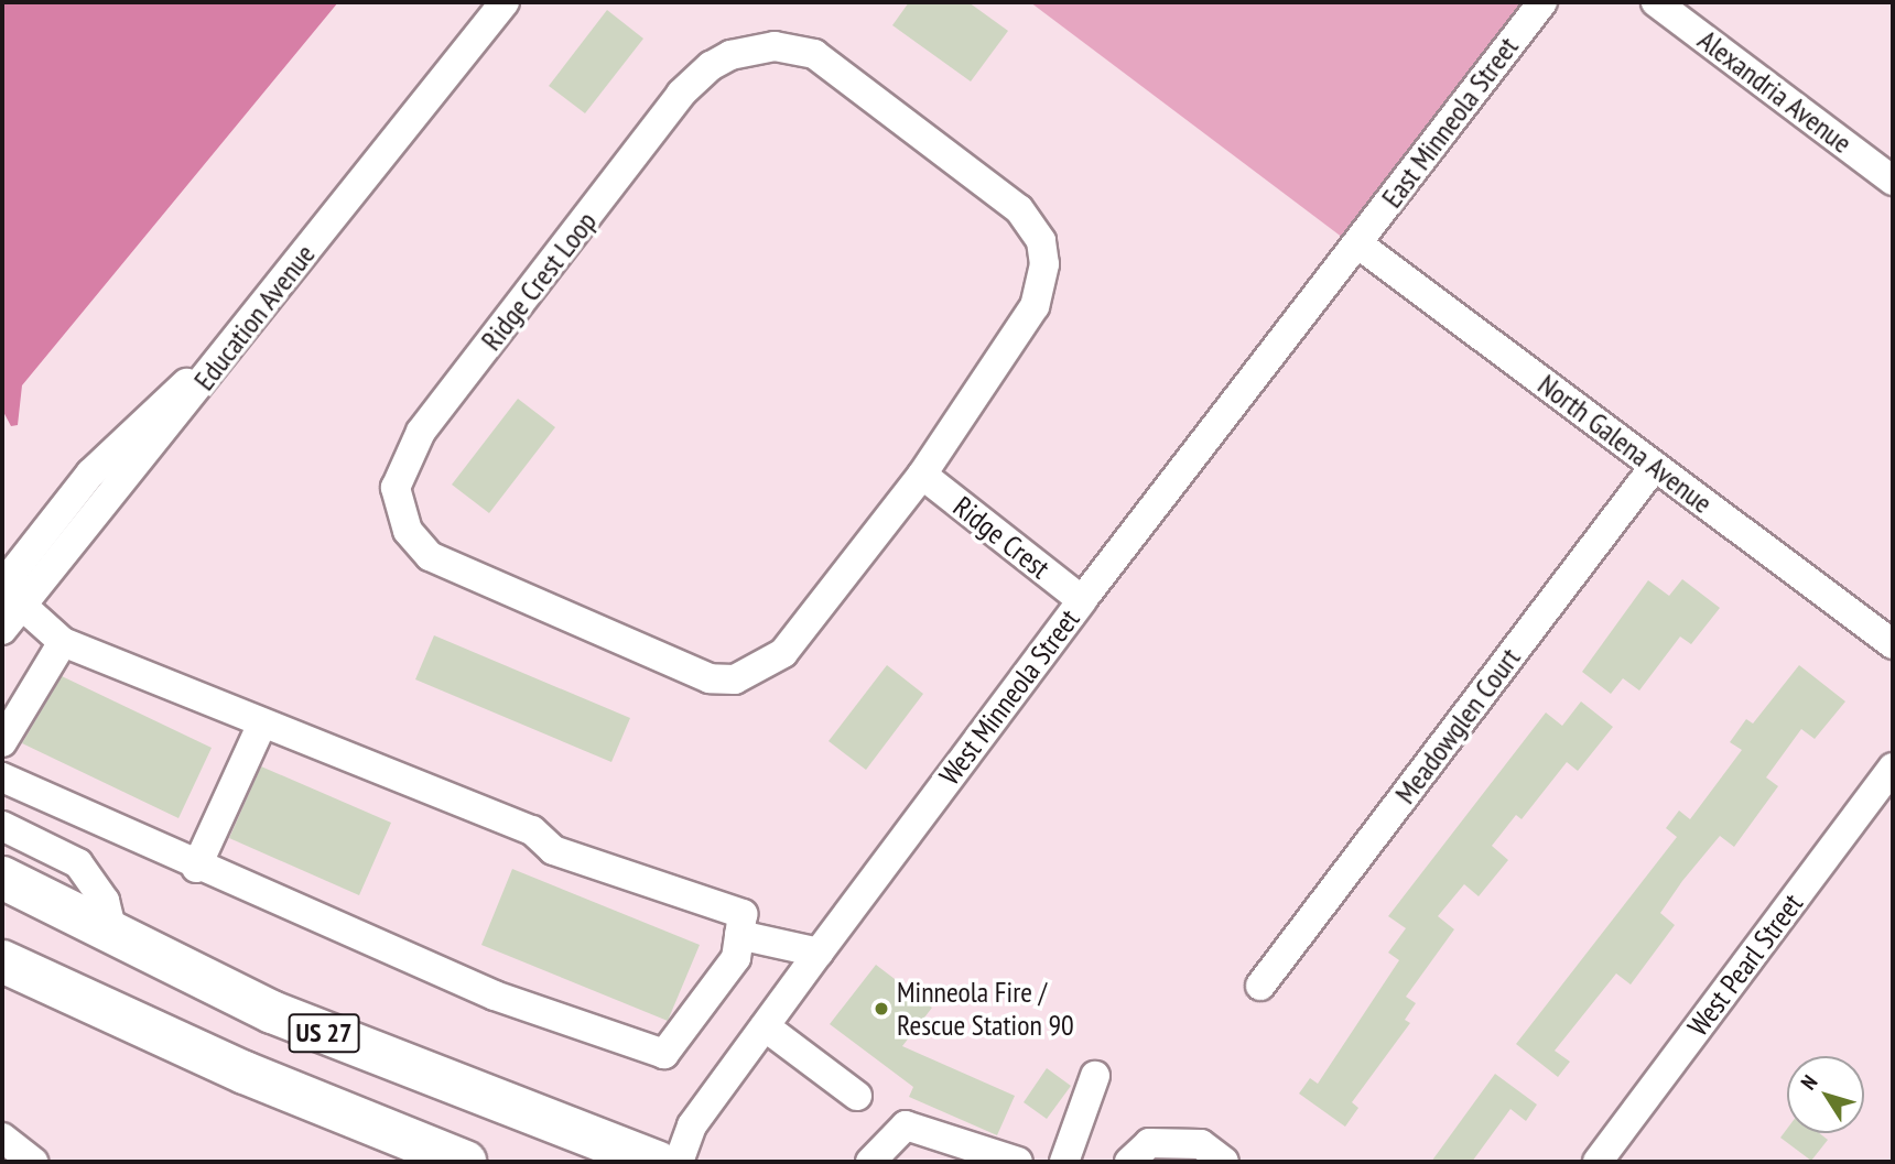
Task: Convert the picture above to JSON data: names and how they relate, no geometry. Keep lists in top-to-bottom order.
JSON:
{
  "streets": {
    "highway": ["US 27"],
    "street": [
      "Alexandria Avenue",
      "East Minneola Street",
      "Ridge Crest Loop",
      "Education Avenue",
      "North Galena Avenue",
      "Ridge Crest",
      "West Minneola Street",
      "Meadowglen Court",
      "West Pearl Street"
    ]
  },
  "crossings": [
    ["East Minneola Street", "North Galena Avenue"],
    ["East Minneola Street", "West Minneola Street"],
    ["Ridge Crest Loop", "Ridge Crest"],
    ["North Galena Avenue", "West Minneola Street"],
    ["North Galena Avenue", "Meadowglen Court"],
    ["Ridge Crest", "West Minneola Street"]
  ],
  "places": ["Minneola Fire / Rescue Station 90"],
  "north": "top left"
}
